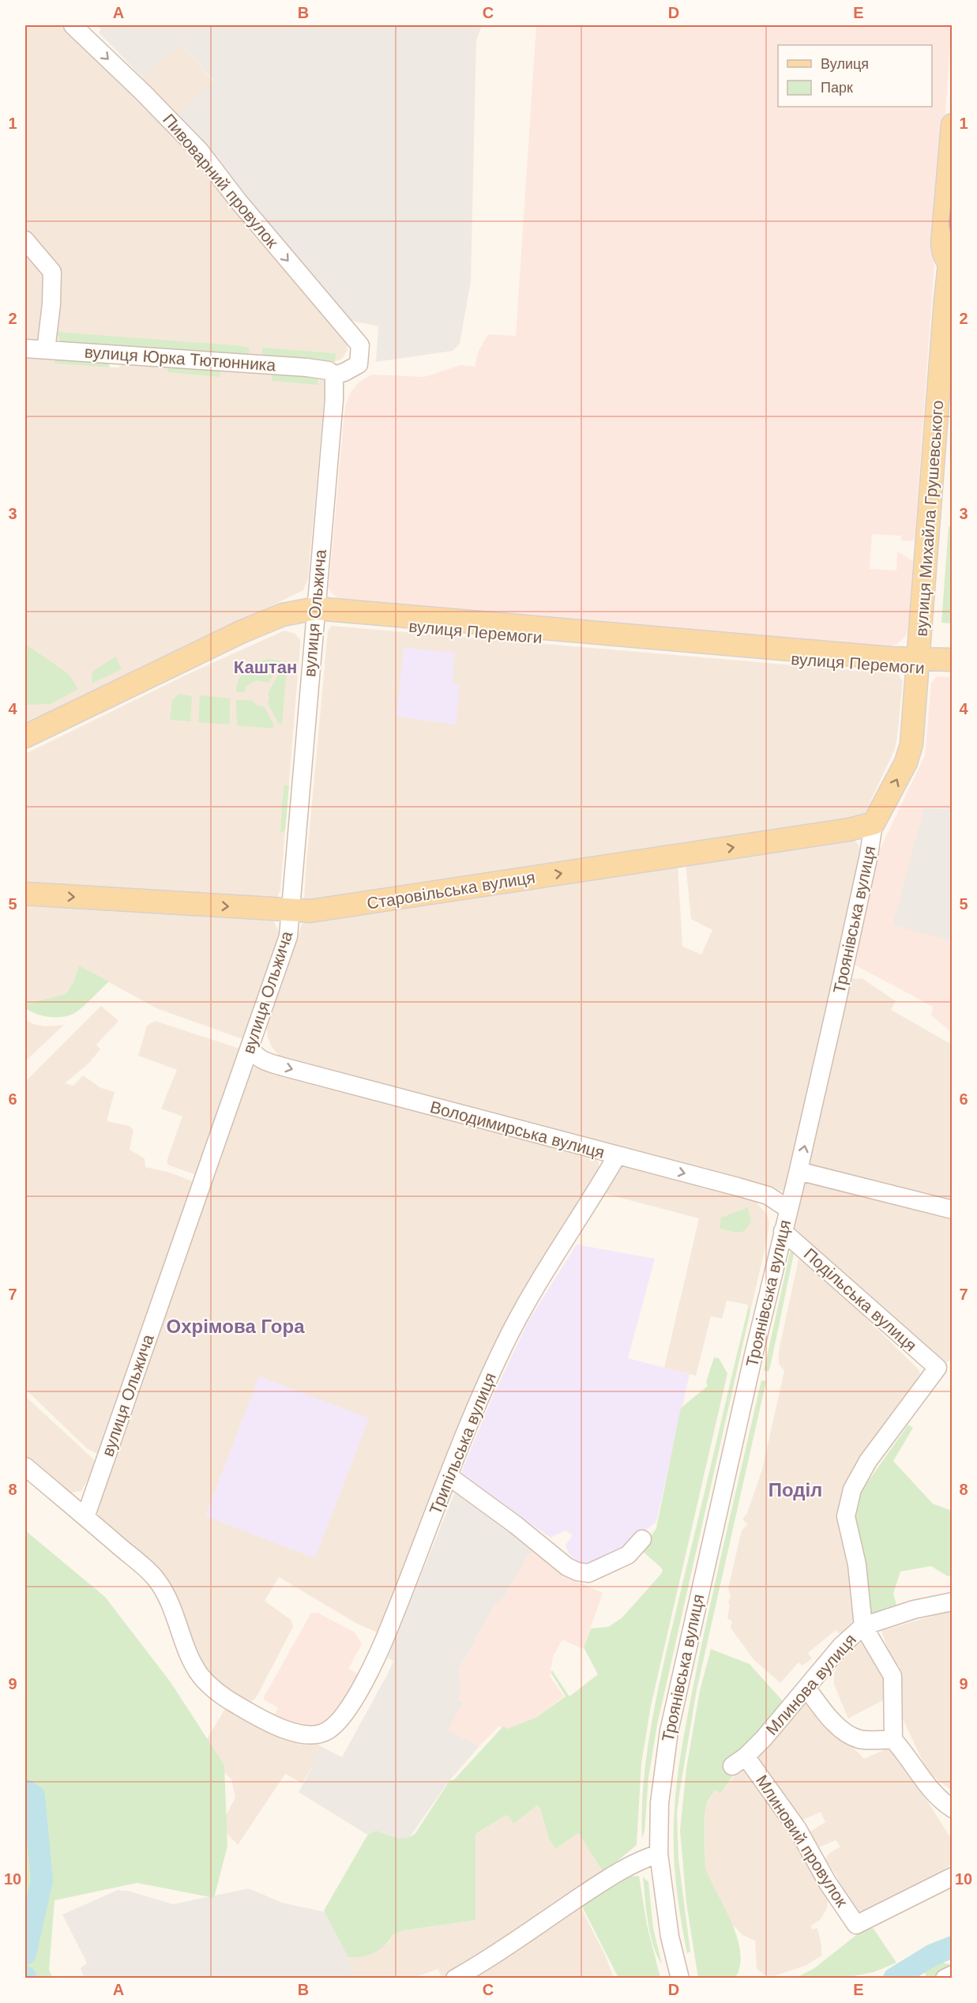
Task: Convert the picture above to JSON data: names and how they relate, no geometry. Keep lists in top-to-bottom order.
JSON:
{
  "streets": {
    "main road": [
      "вулиця Михайла Грушевського",
      "вулиця Перемоги",
      "Старовільська вулиця",
      "Троянівська вулиця"
    ],
    "street": [
      "Пивоварний провулок",
      "вулиця Юрка Тютюнника",
      "вулиця Ольжича",
      "Володимирська вулиця",
      "Подільська вулиця",
      "Трипільська вулиця",
      "Млинова вулиця",
      "Млиновий провулок"
    ]
  },
  "crossings": [
    ["Пивоварний провулок", "вулиця Юрка Тютюнника"],
    ["Пивоварний провулок", "вулиця Ольжича"],
    ["вулиця Юрка Тютюнника", "вулиця Ольжича"],
    ["вулиця Михайла Грушевського", "вулиця Перемоги"],
    ["вулиця Михайла Грушевського", "Троянівська вулиця"],
    ["вулиця Ольжича", "вулиця Перемоги"],
    ["вулиця Ольжича", "Старовільська вулиця"],
    ["вулиця Ольжича", "Володимирська вулиця"],
    ["вулиця Ольжича", "Трипільська вулиця"],
    ["вулиця Перемоги", "Троянівська вулиця"],
    ["Старовільська вулиця", "Троянівська вулиця"],
    ["Троянівська вулиця", "Володимирська вулиця"],
    ["Троянівська вулиця", "Подільська вулиця"],
    ["Володимирська вулиця", "Трипільська вулиця"],
    ["Подільська вулиця", "Млинова вулиця"],
    ["Млинова вулиця", "Млиновий провулок"]
  ],
  "one_way": [
    "Пивоварний провулок",
    "Старовільська вулиця",
    "Троянівська вулиця",
    "Володимирська вулиця"
  ],
  "districts": ["Каштан", "Охрімова Гора", "Поділ"],
  "legend": ["Вулиця", "Парк"],
  "grid": {
    "columns": [
      "A",
      "B",
      "C",
      "D",
      "E"
    ],
    "rows": [
      "1",
      "2",
      "3",
      "4",
      "5",
      "6",
      "7",
      "8",
      "9",
      "10"
    ]
  }
}
